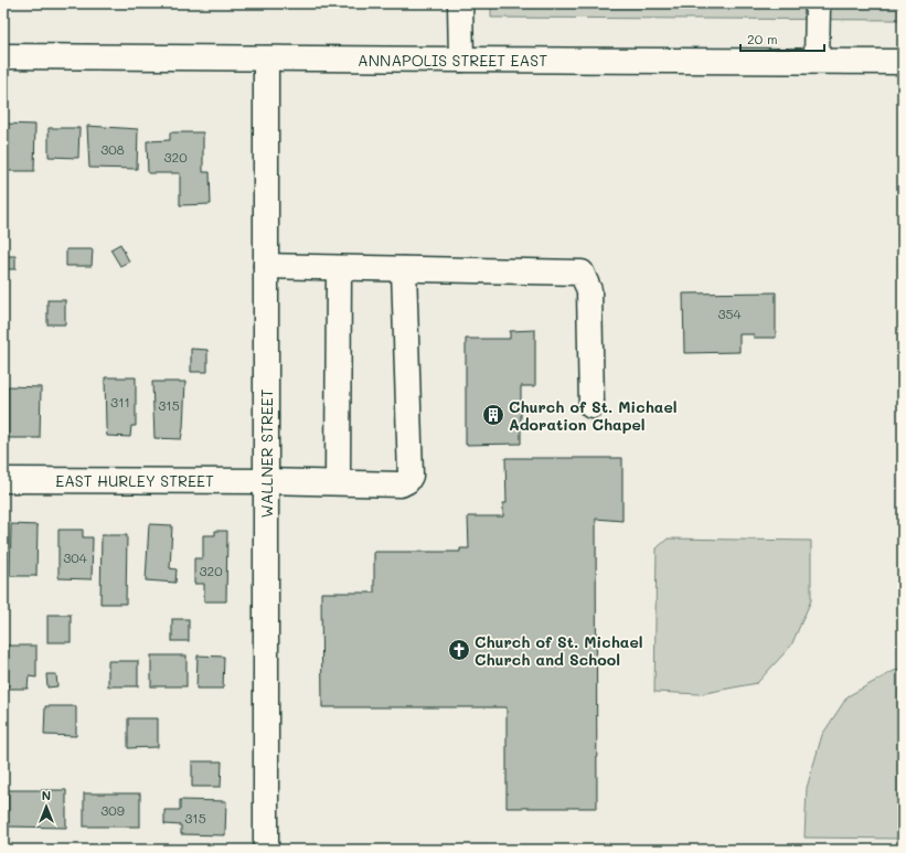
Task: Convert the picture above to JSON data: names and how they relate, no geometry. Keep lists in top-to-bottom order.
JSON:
{
  "streets": {
    "street": ["ANNAPOLIS STREET EAST", "WALLNER STREET", "EAST HURLEY STREET"]
  },
  "crossings": [
    ["ANNAPOLIS STREET EAST", "WALLNER STREET"],
    ["WALLNER STREET", "EAST HURLEY STREET"]
  ],
  "places": {
    "building": ["Church of St. Michael Adoration Chapel"],
    "church": ["Church of St. Michael Church and School"]
  },
  "house_numbers": [
    "308",
    "320",
    "354",
    "311",
    "315",
    "304",
    "320",
    "309",
    "315"
  ],
  "scale_bar": "20 m",
  "north": "top"
}
